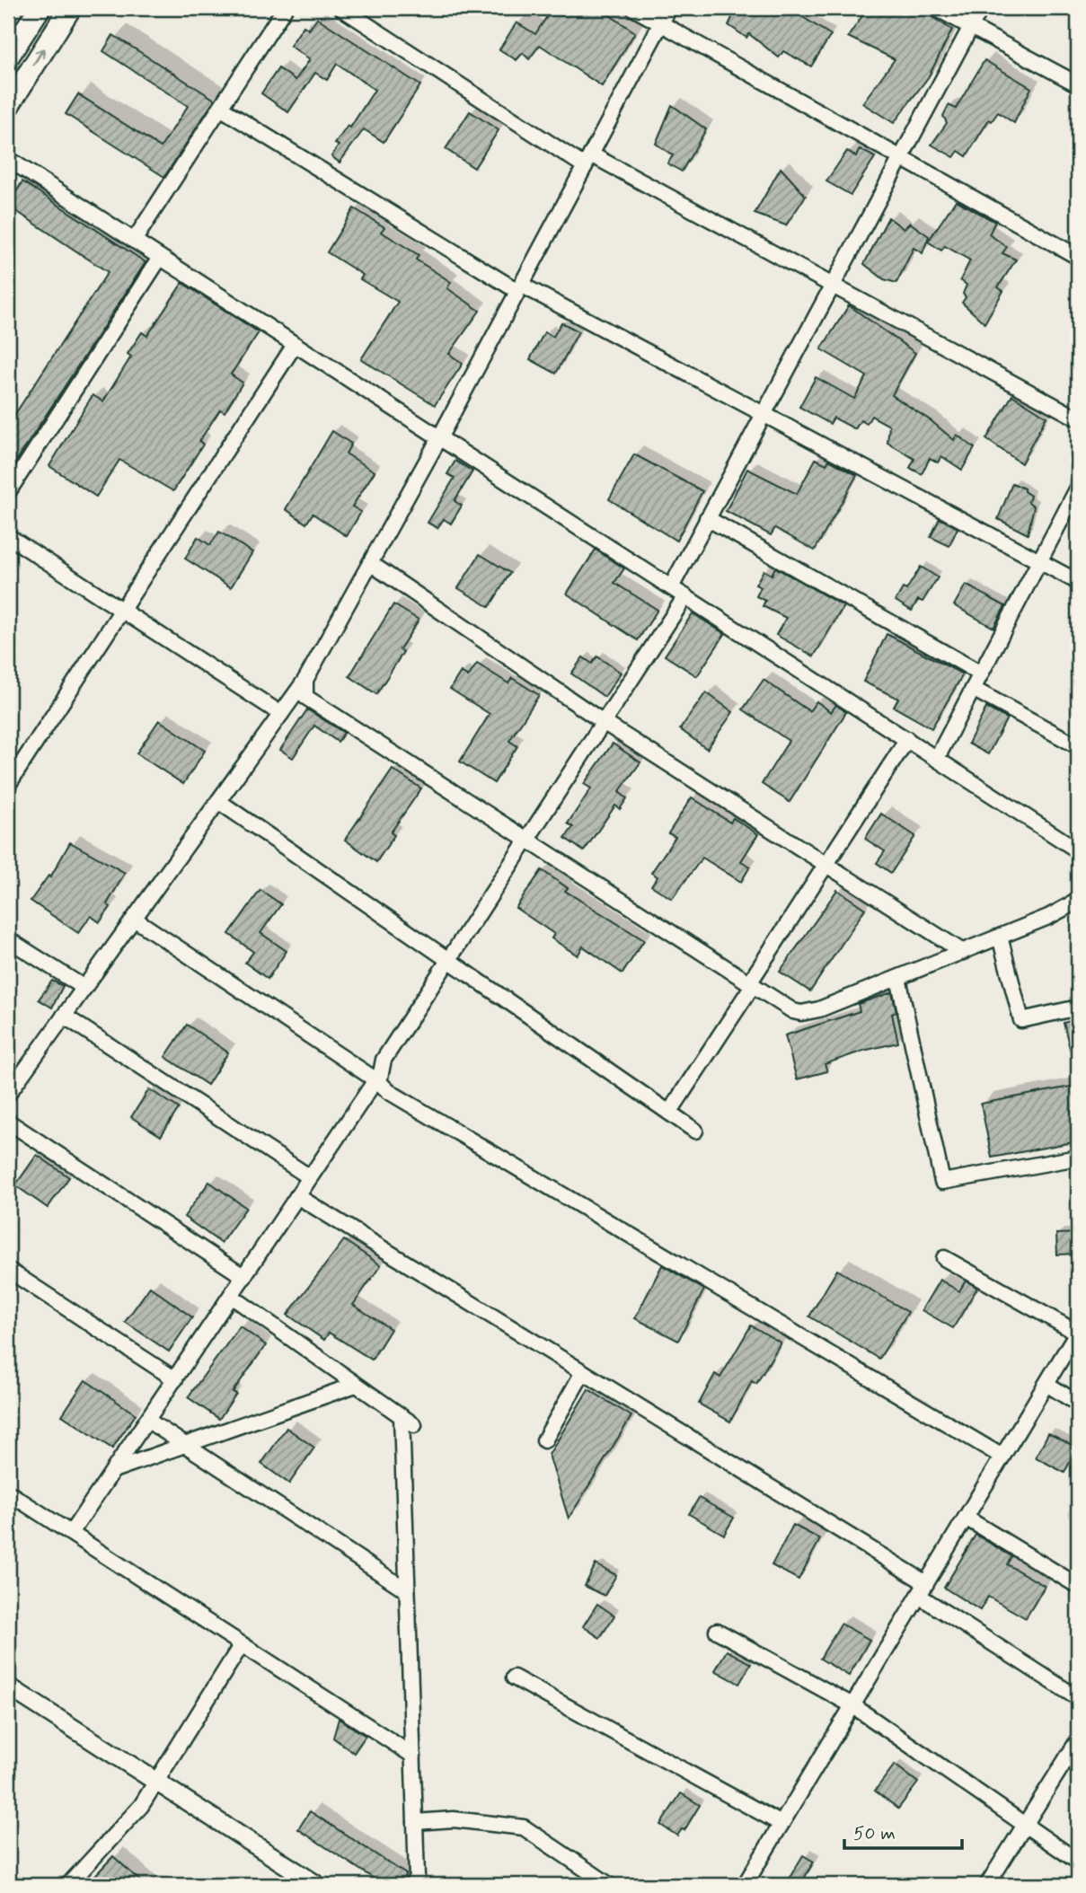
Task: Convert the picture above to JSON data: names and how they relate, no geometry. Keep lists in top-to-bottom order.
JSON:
{
  "scale_bar": "50 m"
}
